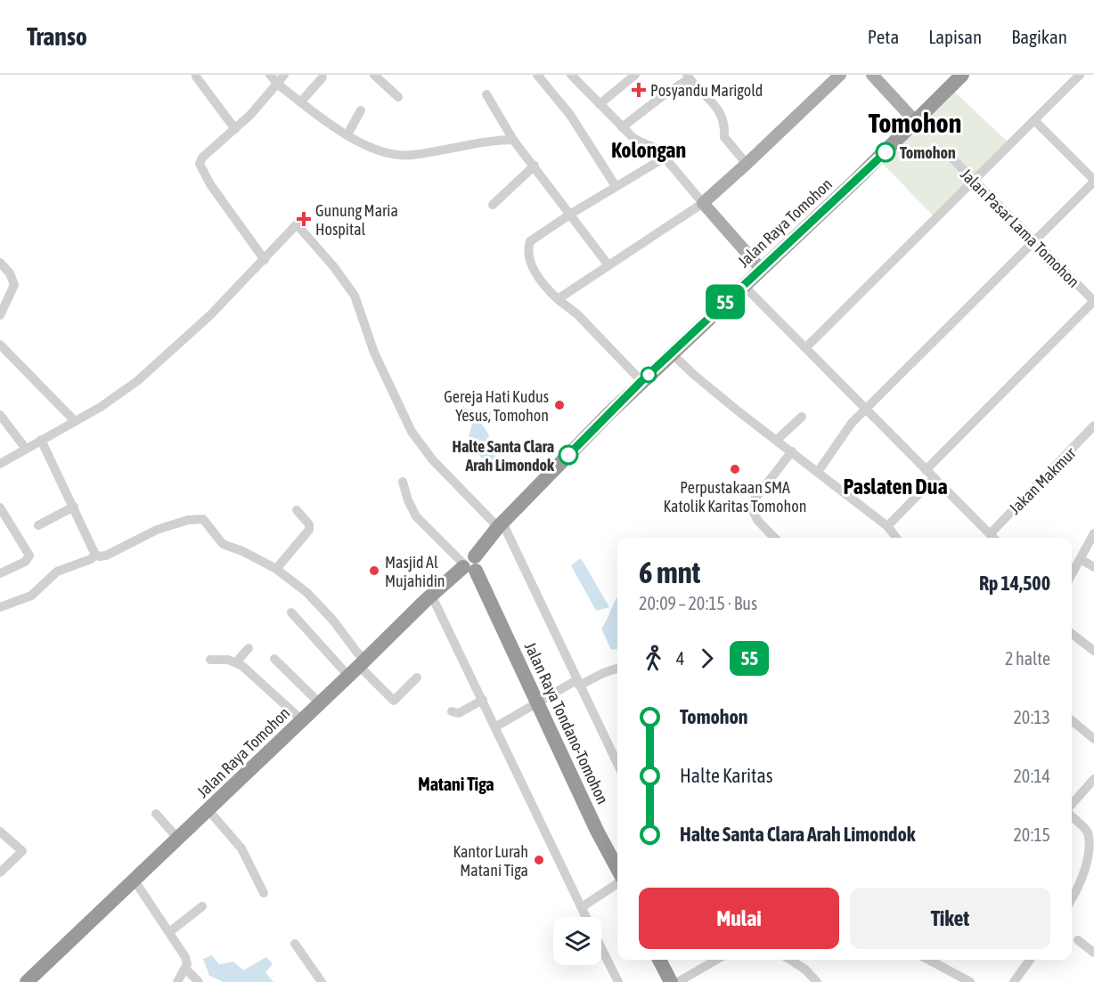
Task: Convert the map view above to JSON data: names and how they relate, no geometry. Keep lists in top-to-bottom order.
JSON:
{
  "streets": {
    "highway": ["Jalan Raya Tomohon", "Jalan Raya Tondano-Tomohon"],
    "street": ["Jalan Pasar Lama Tomohon", "Jakan Makmur"]
  },
  "crossings": [
    ["Jalan Raya Tomohon", "Jalan Raya Tondano-Tomohon"]
  ],
  "districts": [
    "Tomohon",
    "Kolongan",
    "Paslaten Dua",
    "Matani Tiga"
  ],
  "places": {
    "health": ["Posyandu Marigold", "Gunung Maria Hospital"],
    "other": [
      "Tomohon",
      "Gereja Hati Kudus Yesus, Tomohon",
      "Halte Santa Clara Arah Limondok",
      "Perpustakaan SMA Katolik Karitas Tomohon",
      "Masjid Al Mujahidin",
      "Kantor Lurah Matani Tiga"
    ]
  },
  "lines": ["bus line 55"],
  "page": {
    "header": "Transo",
    "nav": ["Peta", "Lapisan", "Bagikan"],
    "on_map": "55",
    "heading": ["6 mnt", "20:09 – 20:15 · Bus", "Rp 14,500"],
    "legs": ["4", "55", "2 halte"],
    "list": [
      {
        "name": "Tomohon",
        "value": "20:13"
      },
      {
        "name": "Halte Karitas",
        "value": "20:14"
      },
      {
        "name": "Halte Santa Clara Arah Limondok",
        "value": "20:15"
      }
    ],
    "buttons": ["Mulai", "Tiket"]
  }
}
